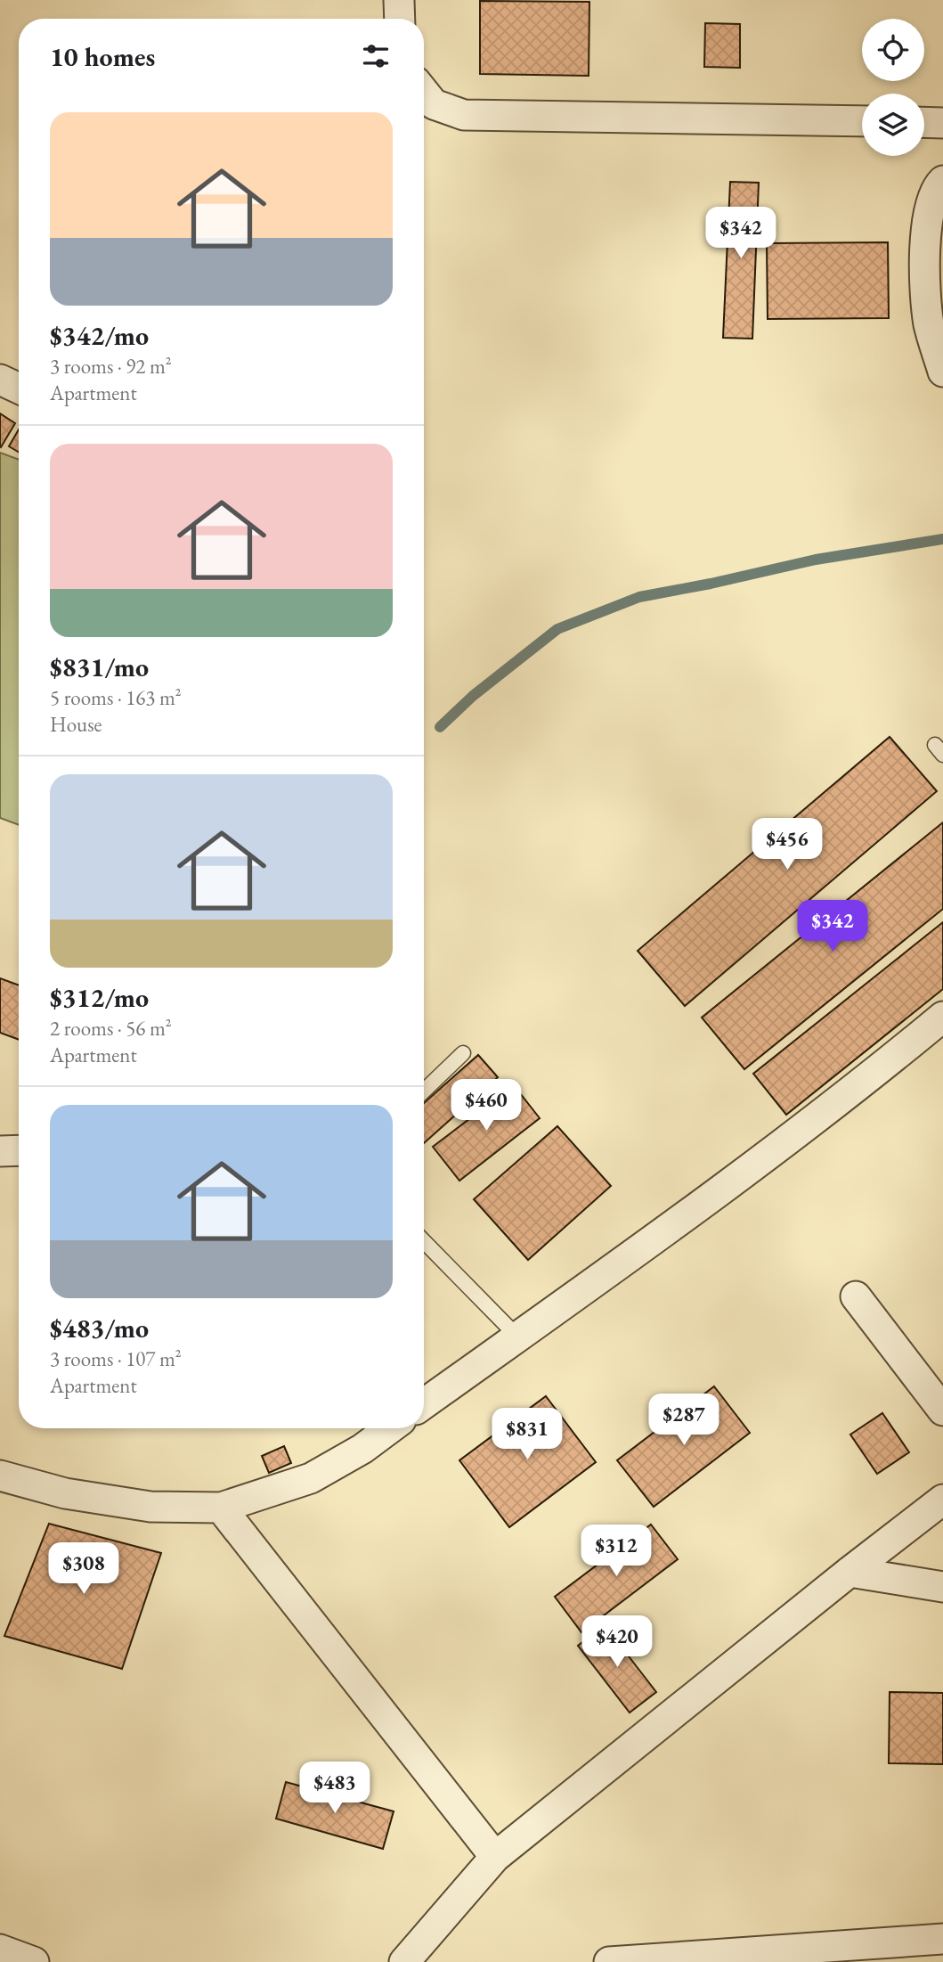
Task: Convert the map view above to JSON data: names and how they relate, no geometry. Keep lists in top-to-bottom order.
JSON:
{
  "page": {
    "heading": "10 homes",
    "list": [
      {
        "name": "$342/mo",
        "note": "3 rooms · 92 m² · Apartment"
      },
      {
        "name": "$831/mo",
        "note": "5 rooms · 163 m² · House"
      },
      {
        "name": "$312/mo",
        "note": "2 rooms · 56 m² · Apartment"
      },
      {
        "name": "$483/mo",
        "note": "3 rooms · 107 m² · Apartment"
      }
    ],
    "price": [
      "$342",
      "$456",
      "$342",
      "$460",
      "$287",
      "$831",
      "$312",
      "$308",
      "$420",
      "$483"
    ]
  }
}
